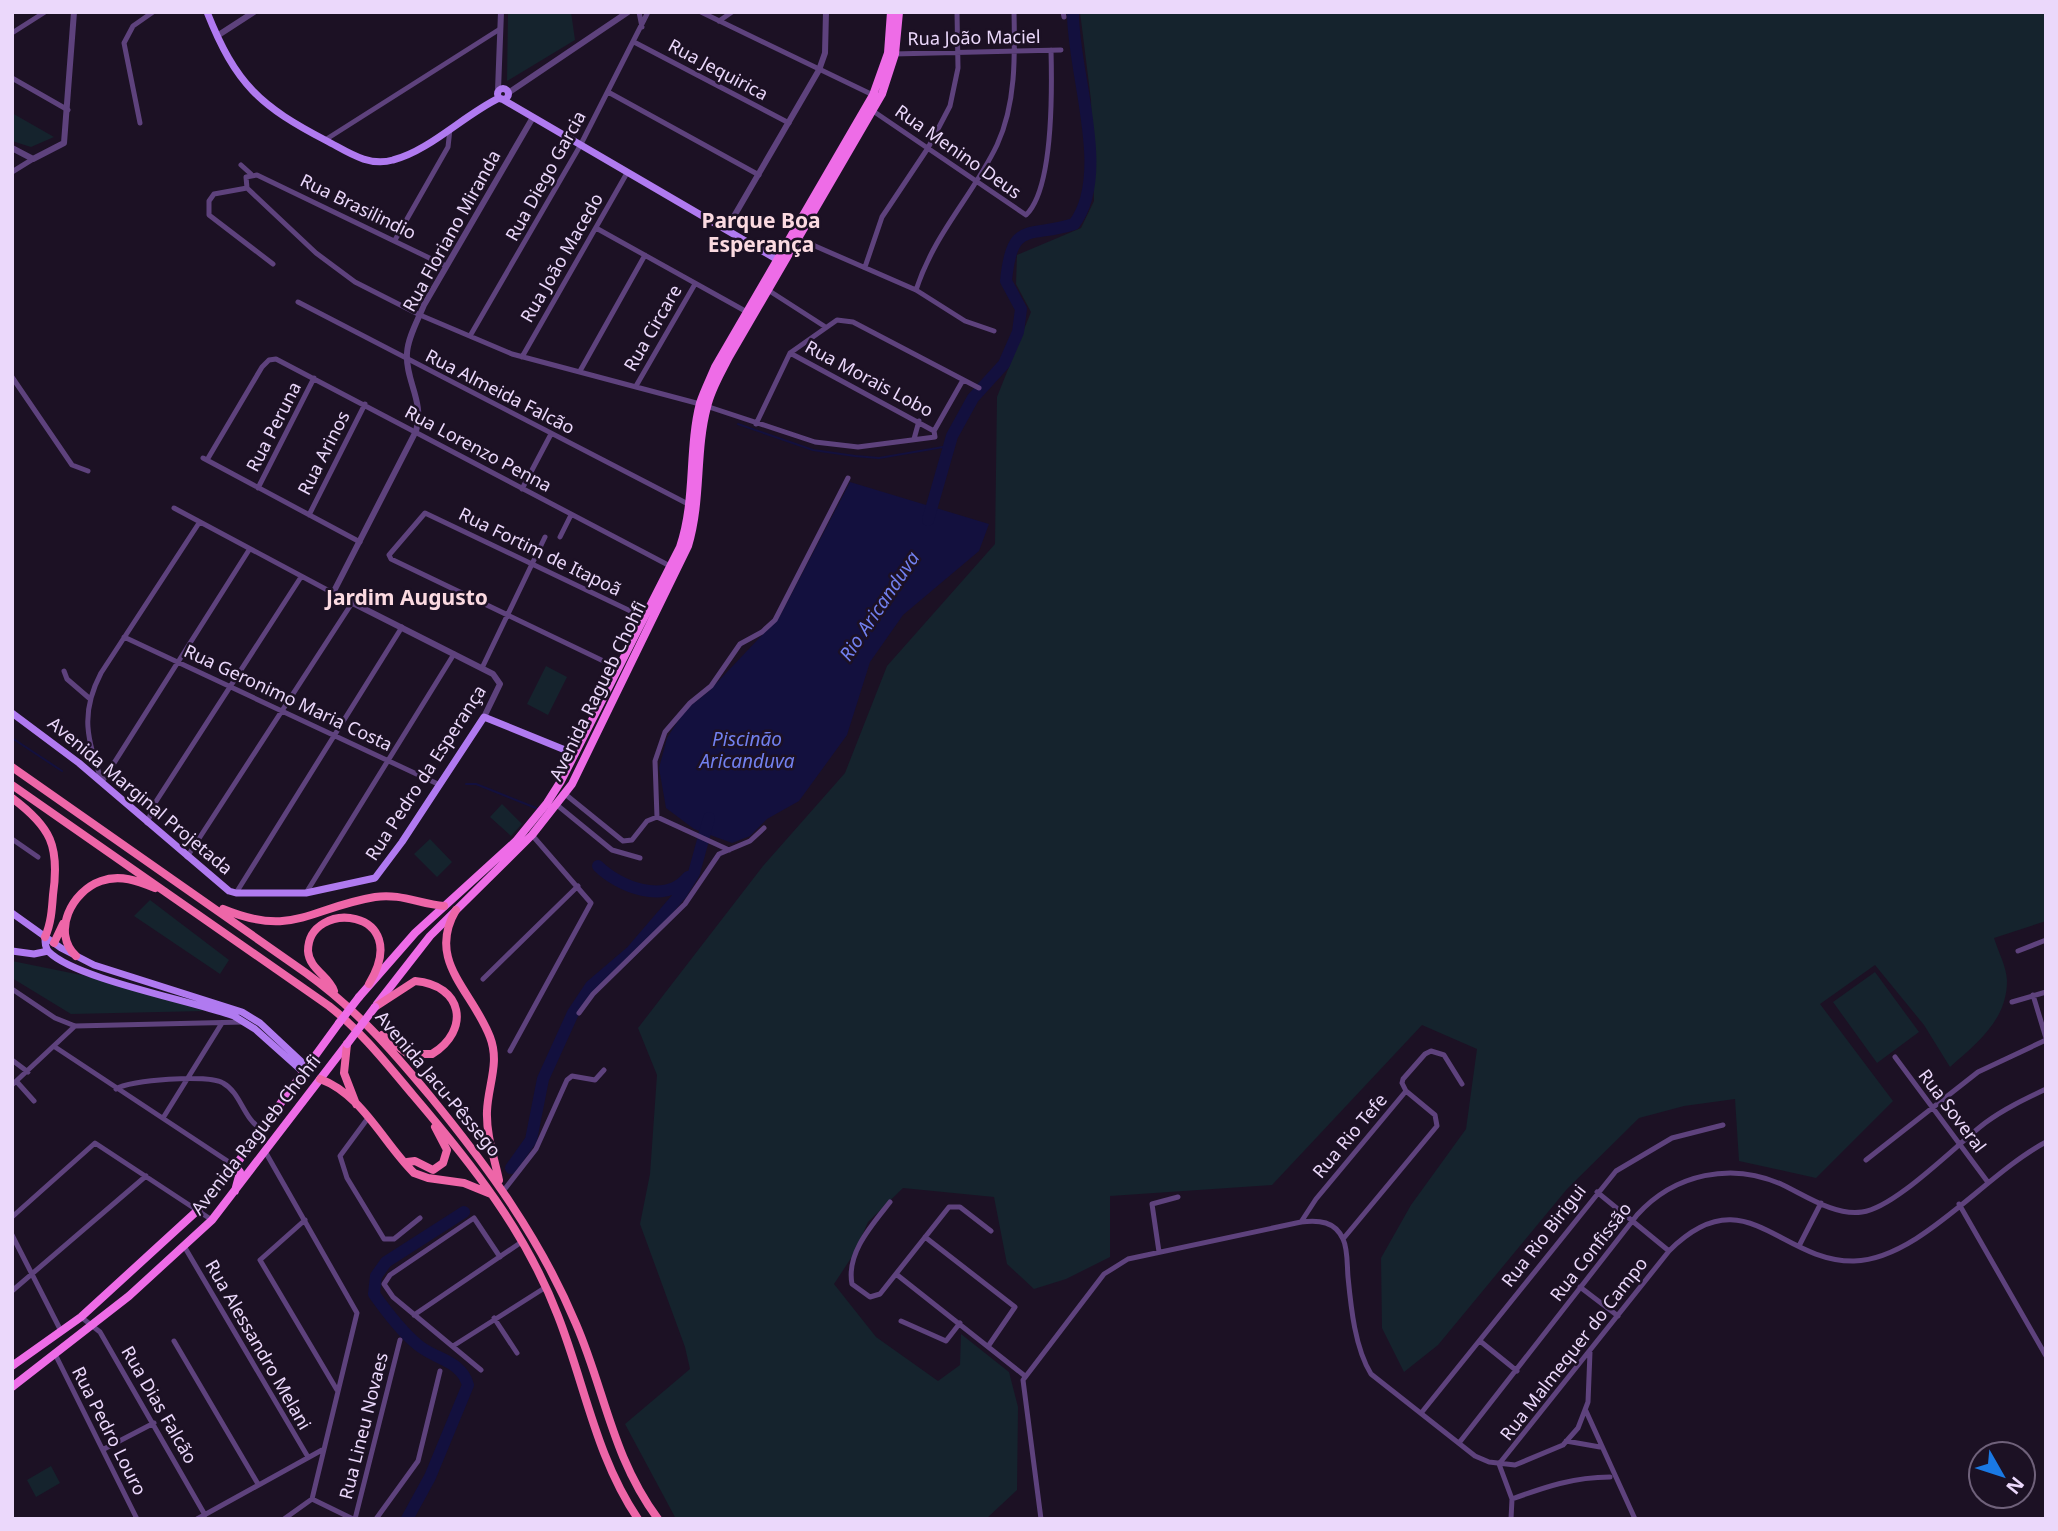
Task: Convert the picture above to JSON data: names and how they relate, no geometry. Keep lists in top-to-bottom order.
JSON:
{
  "streets": {
    "highway": ["Avenida Jacu-Pêssego"],
    "main road": ["Avenida Ragueb Chohfi", "Rua Pedro da Esperança", "Avenida Marginal Projetada"],
    "street": [
      "Rua João Maciel",
      "Rua Jequirica",
      "Rua Menino Deus",
      "Rua Diego Garcia",
      "Rua Brasilindio",
      "Rua Floriano Miranda",
      "Rua João Macedo",
      "Rua Circare",
      "Rua Morais Lobo",
      "Rua Almeida Falcão",
      "Rua Peruna",
      "Rua Lorenzo Penna",
      "Rua Arinos",
      "Rua Fortim de Itapoã",
      "Rua Geronimo Maria Costa",
      "Rua Soveral",
      "Rua Rio Tefe",
      "Rua Rio Birigui",
      "Rua Confissão",
      "Rua Alessandro Melani",
      "Rua Malmequer do Campo",
      "Rua Dias Falcão",
      "Rua Lineu Novaes",
      "Rua Pedro Louro"
    ]
  },
  "crossings": [
    ["Rua João Maciel", "Rua Menino Deus"],
    ["Rua João Maciel", "Avenida Ragueb Chohfi"],
    ["Rua Jequirica", "Rua Diego Garcia"],
    ["Rua Menino Deus", "Avenida Ragueb Chohfi"],
    ["Rua Brasilindio", "Rua Floriano Miranda"],
    ["Rua Floriano Miranda", "Rua Almeida Falcão"],
    ["Rua Almeida Falcão", "Avenida Ragueb Chohfi"],
    ["Rua Peruna", "Rua Lorenzo Penna"],
    ["Rua Lorenzo Penna", "Rua Arinos"],
    ["Rua Lorenzo Penna", "Avenida Ragueb Chohfi"],
    ["Rua Fortim de Itapoã", "Avenida Ragueb Chohfi"],
    ["Avenida Ragueb Chohfi", "Rua Alessandro Melani"],
    ["Avenida Ragueb Chohfi", "Rua Dias Falcão"],
    ["Avenida Ragueb Chohfi", "Rua Pedro Louro"],
    ["Rua Geronimo Maria Costa", "Rua Pedro da Esperança"],
    ["Rua Pedro da Esperança", "Avenida Marginal Projetada"],
    ["Rua Soveral", "Rua Confissão"],
    ["Rua Soveral", "Rua Malmequer do Campo"],
    ["Rua Rio Tefe", "Rua Malmequer do Campo"],
    ["Rua Rio Birigui", "Rua Malmequer do Campo"],
    ["Rua Confissão", "Rua Malmequer do Campo"]
  ],
  "districts": ["Parque Boa Esperança", "Jardim Augusto"],
  "water": ["Rio Aricanduva", "Piscinão Aricanduva"],
  "north": "bottom right"
}
